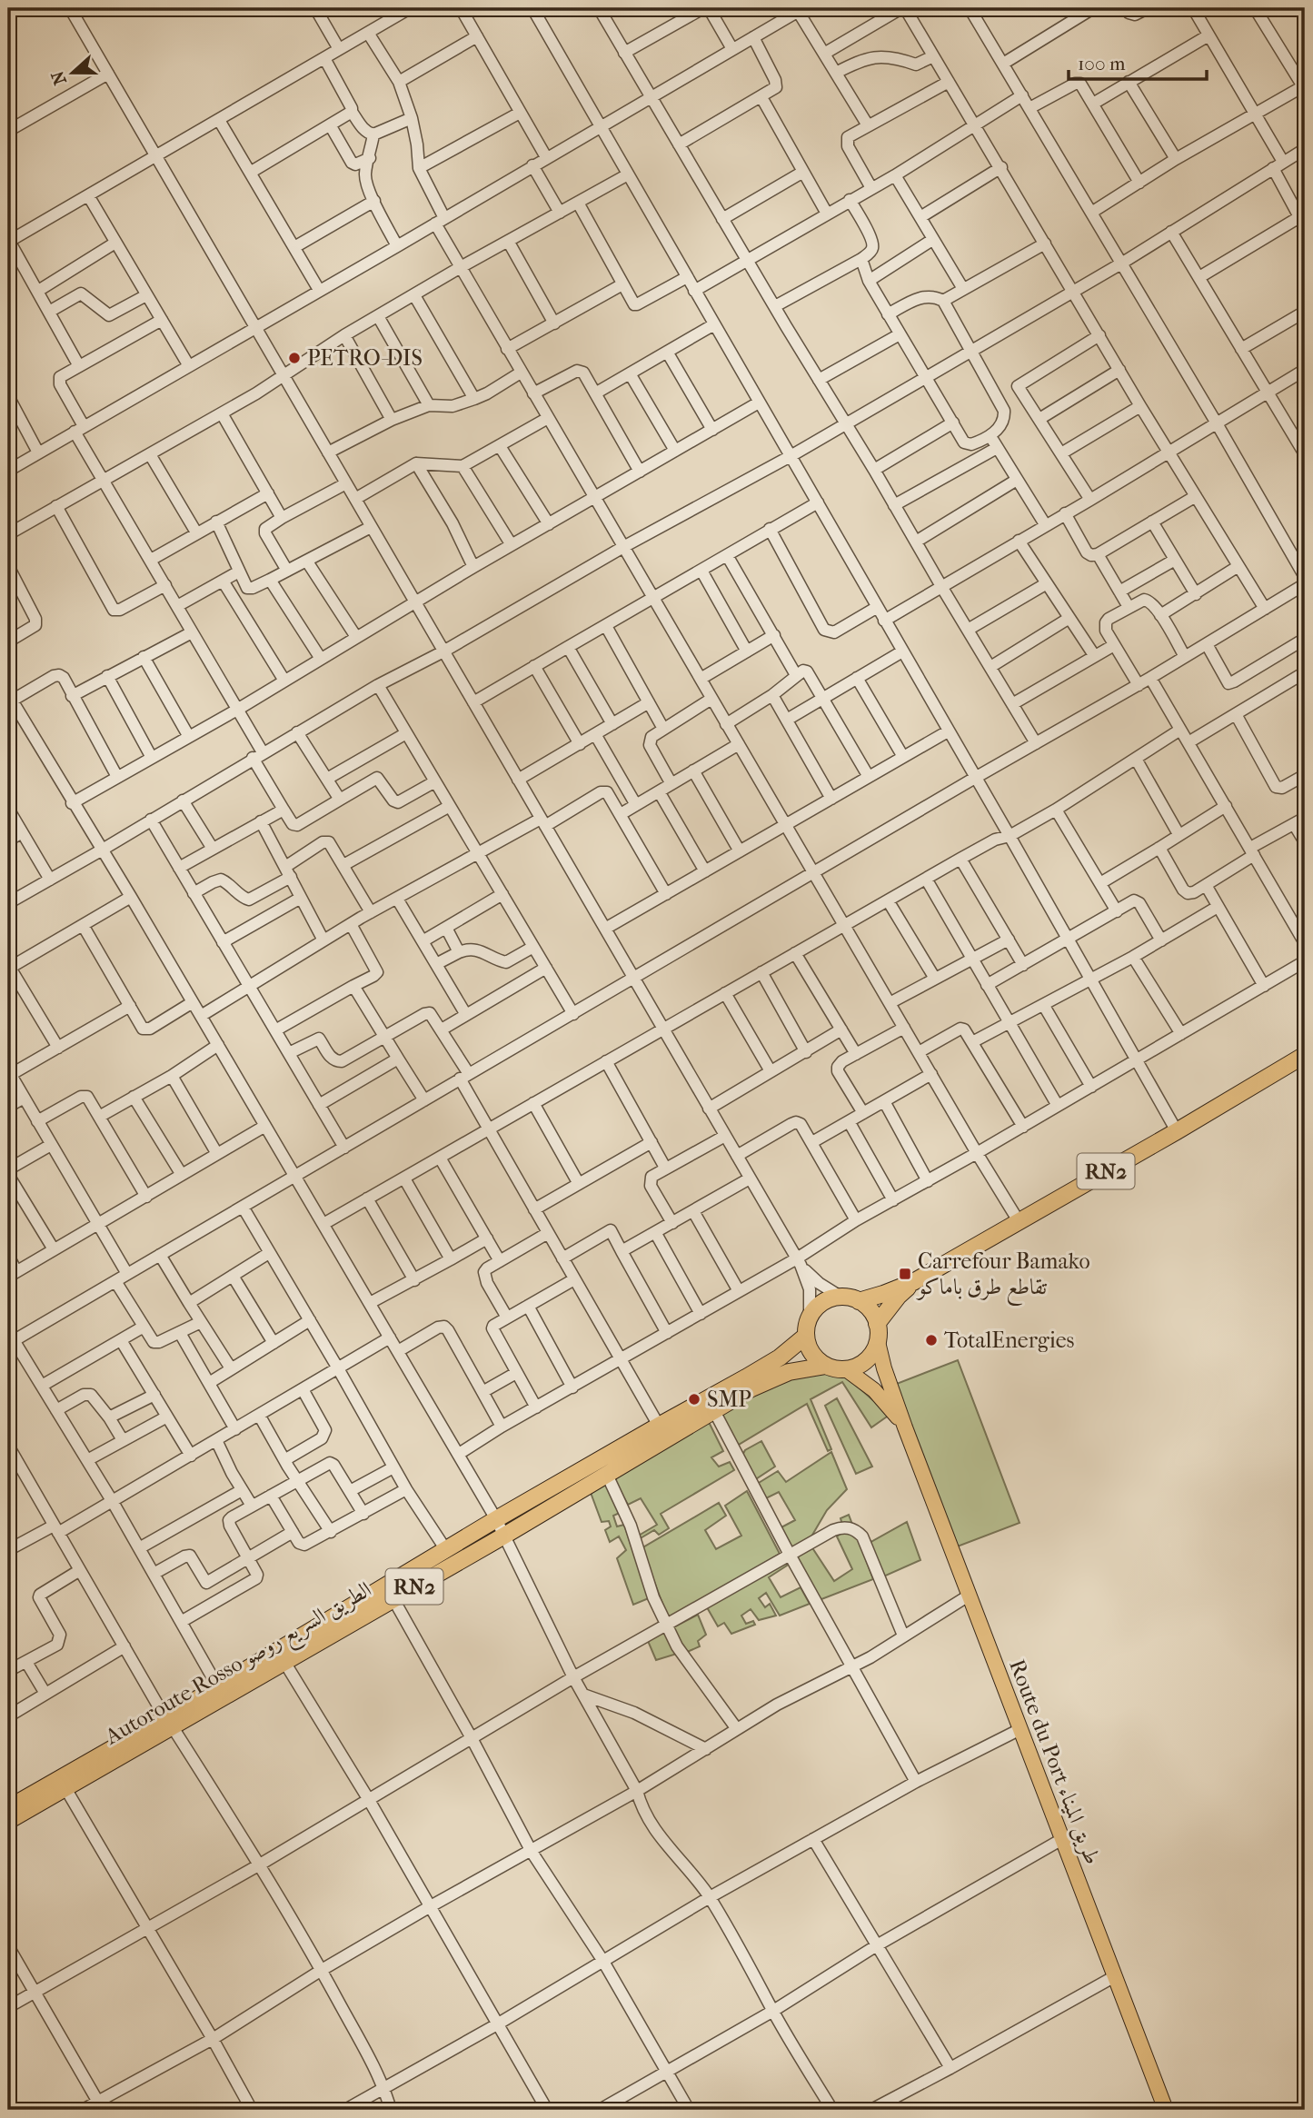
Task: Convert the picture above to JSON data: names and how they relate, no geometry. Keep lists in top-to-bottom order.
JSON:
{
  "streets": {
    "highway": ["RN2", "Autoroute Rosso الطريق السريع روصو"],
    "main road": ["Route du Port طريق الميناء"]
  },
  "crossings": [
    ["RN2", "Autoroute Rosso الطريق السريع روصو"],
    ["RN2", "Route du Port طريق الميناء"],
    ["Autoroute Rosso الطريق السريع روصو", "Route du Port طريق الميناء"]
  ],
  "places": {
    "other": ["PETRO-DIS", "TotalEnergies", "SMP"],
    "transit": ["Carrefour Bamako تقاطع طرق باماكو"]
  },
  "scale_bar": "100 m",
  "north": "left"
}
